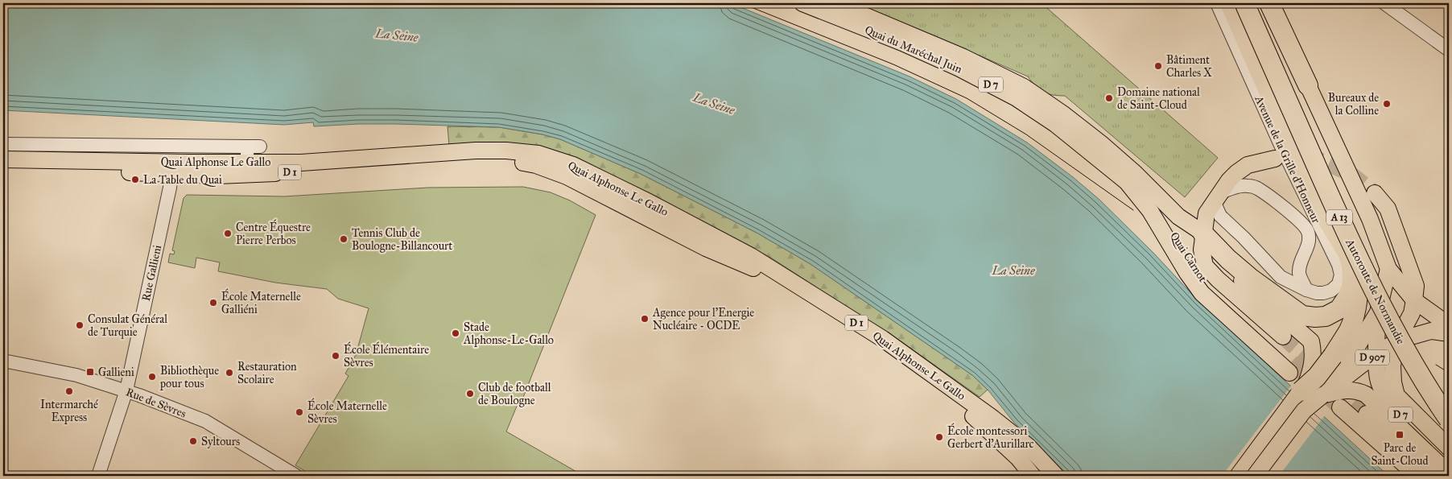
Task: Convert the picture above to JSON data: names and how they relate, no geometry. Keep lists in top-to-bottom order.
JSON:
{
  "streets": {
    "highway": ["A 13", "Autoroute de Normandie"],
    "main road": [
      "Quai du Maréchal Juin",
      "D 7",
      "Quai Alphonse Le Gallo",
      "D 1",
      "Quai Carnot",
      "D 907"
    ],
    "street": ["Avenue de la Grille d'Honneur", "Rue Gallieni", "Rue de Sèvres"]
  },
  "crossings": [
    ["Quai du Maréchal Juin", "D 7"],
    ["Quai du Maréchal Juin", "Quai Carnot"],
    ["D 7", "Quai Carnot"],
    ["D 7", "D 907"],
    ["Avenue de la Grille d'Honneur", "Quai Carnot"],
    ["Quai Alphonse Le Gallo", "Rue Gallieni"],
    ["Rue Gallieni", "Rue de Sèvres"]
  ],
  "water": ["La Seine"],
  "places": {
    "other": [
      "Bâtiment Charles X",
      "Domaine national de Saint-Cloud",
      "Bureaux de la Colline",
      "La Table du Quai",
      "Centre Équestre Pierre Perbos",
      "Tennis Club de Boulogne-Billancourt",
      "École Maternelle Galliéni",
      "Agence pour l'Energie Nucléaire - OCDE",
      "Consulat Général de Turquie",
      "Stade Alphonse-Le-Gallo",
      "École Élémentaire Sèvres",
      "Restauration Scolaire",
      "Bibliothèque pour tous",
      "Intermarché Express",
      "Club de football de Boulogne",
      "École Maternelle Sèvres",
      "École montessori Gerbert d'Aurillarc",
      "Syltours"
    ],
    "transit": ["Gallieni", "Parc de Saint-Cloud"]
  }
}
